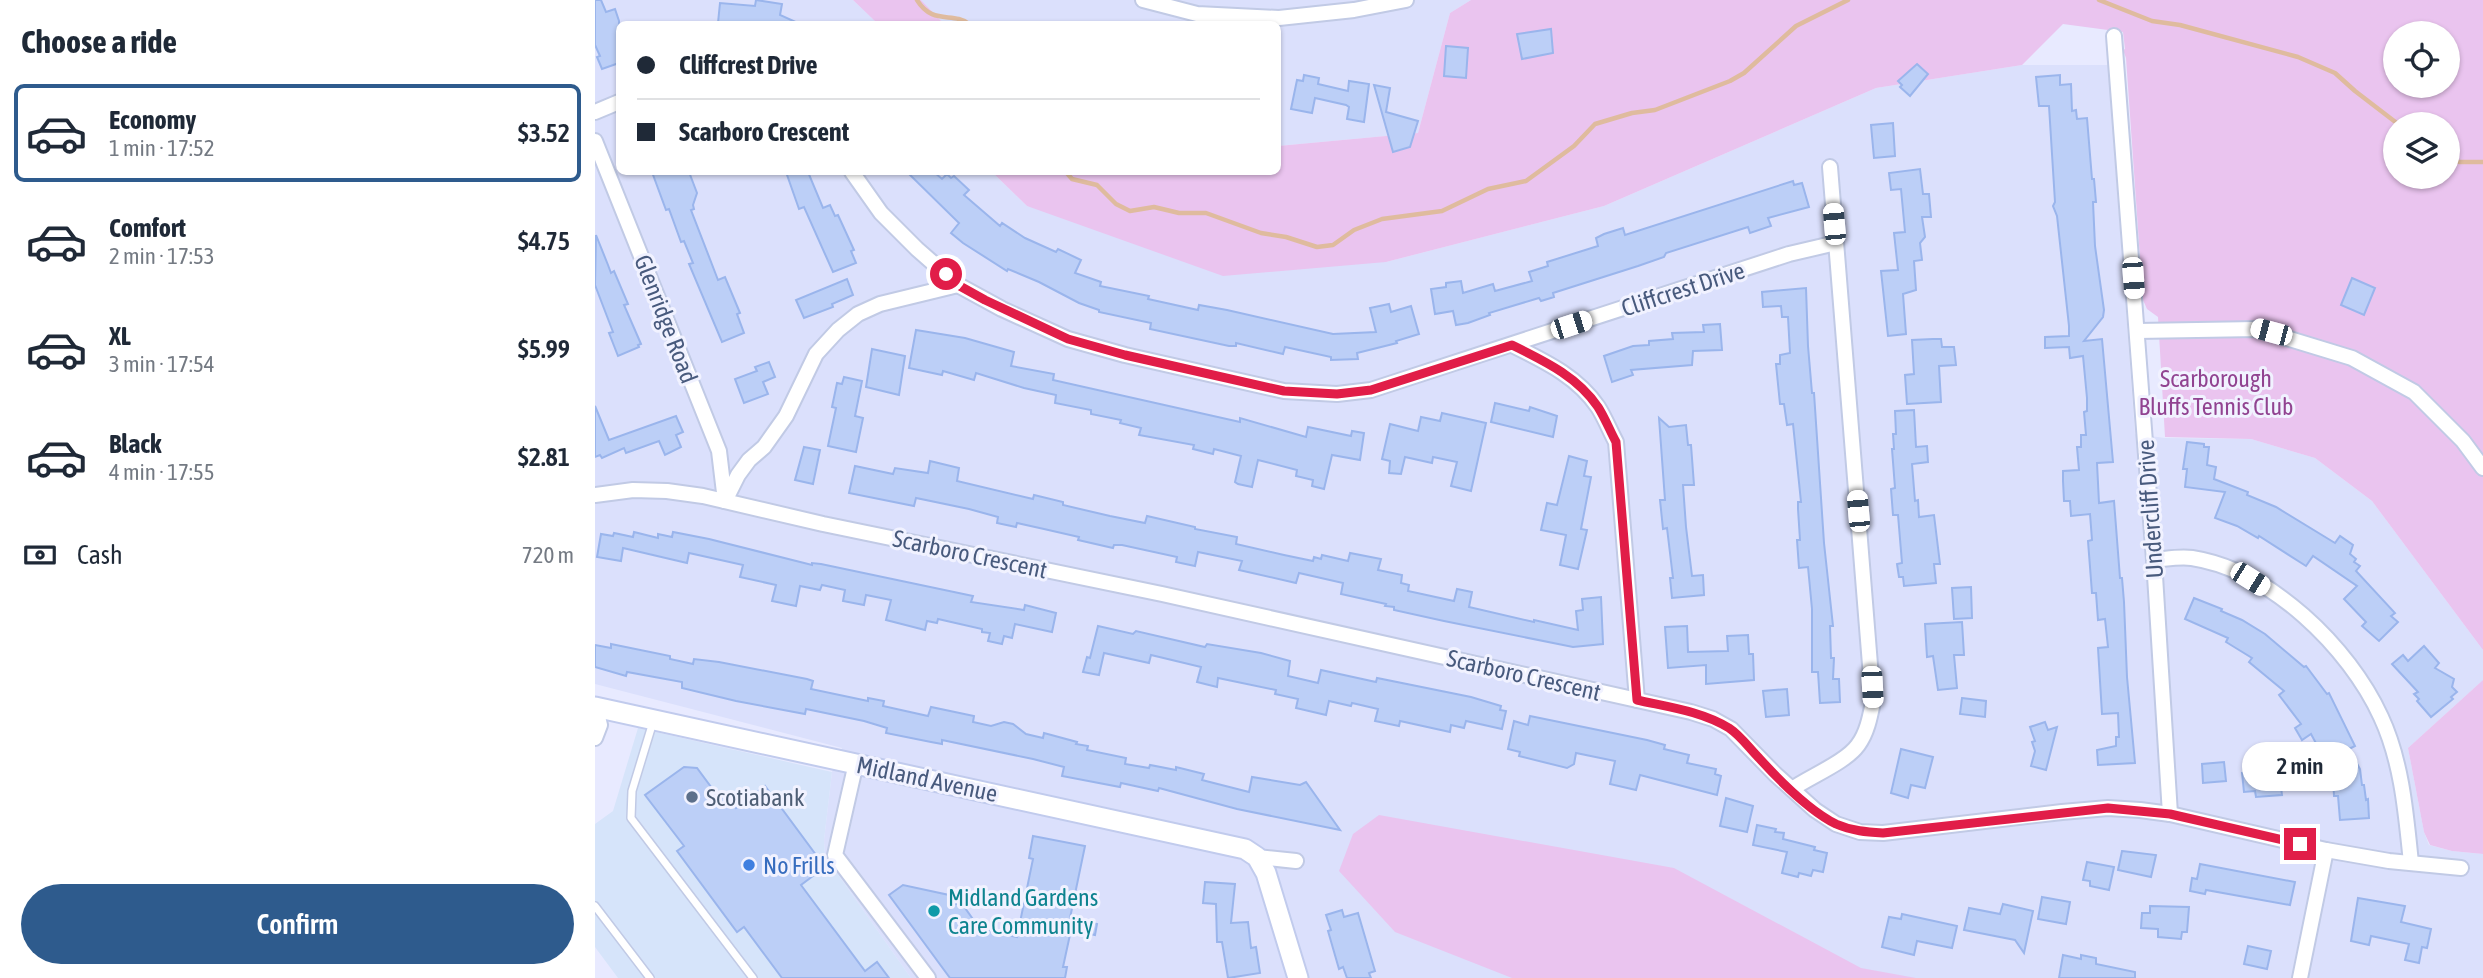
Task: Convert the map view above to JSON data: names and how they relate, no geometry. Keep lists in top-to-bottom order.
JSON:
{
  "streets": {
    "street": [
      "Cliffcrest Drive",
      "Glenridge Road",
      "Undercliff Drive",
      "Scarboro Crescent",
      "Midland Avenue"
    ]
  },
  "crossings": [
    ["Glenridge Road", "Scarboro Crescent"],
    ["Undercliff Drive", "Scarboro Crescent"]
  ],
  "parks": ["Scarborough Bluffs Tennis Club"],
  "places": ["Scotiabank", "No Frills", "Midland Gardens Care Community"],
  "page": {
    "heading": "Choose a ride",
    "banner": ["Cliffcrest Drive", "Scarboro Crescent"],
    "list": [
      {
        "name": "Economy",
        "note": "1 min · 17:52",
        "value": "$3.52"
      },
      {
        "name": "Comfort",
        "note": "2 min · 17:53",
        "value": "$4.75"
      },
      {
        "name": "XL",
        "note": "3 min · 17:54",
        "value": "$5.99"
      },
      {
        "name": "Black",
        "note": "4 min · 17:55",
        "value": "$2.81"
      }
    ],
    "pay": ["Cash", "720 m"],
    "bubble": "2 min",
    "buttons": "Confirm"
  }
}
